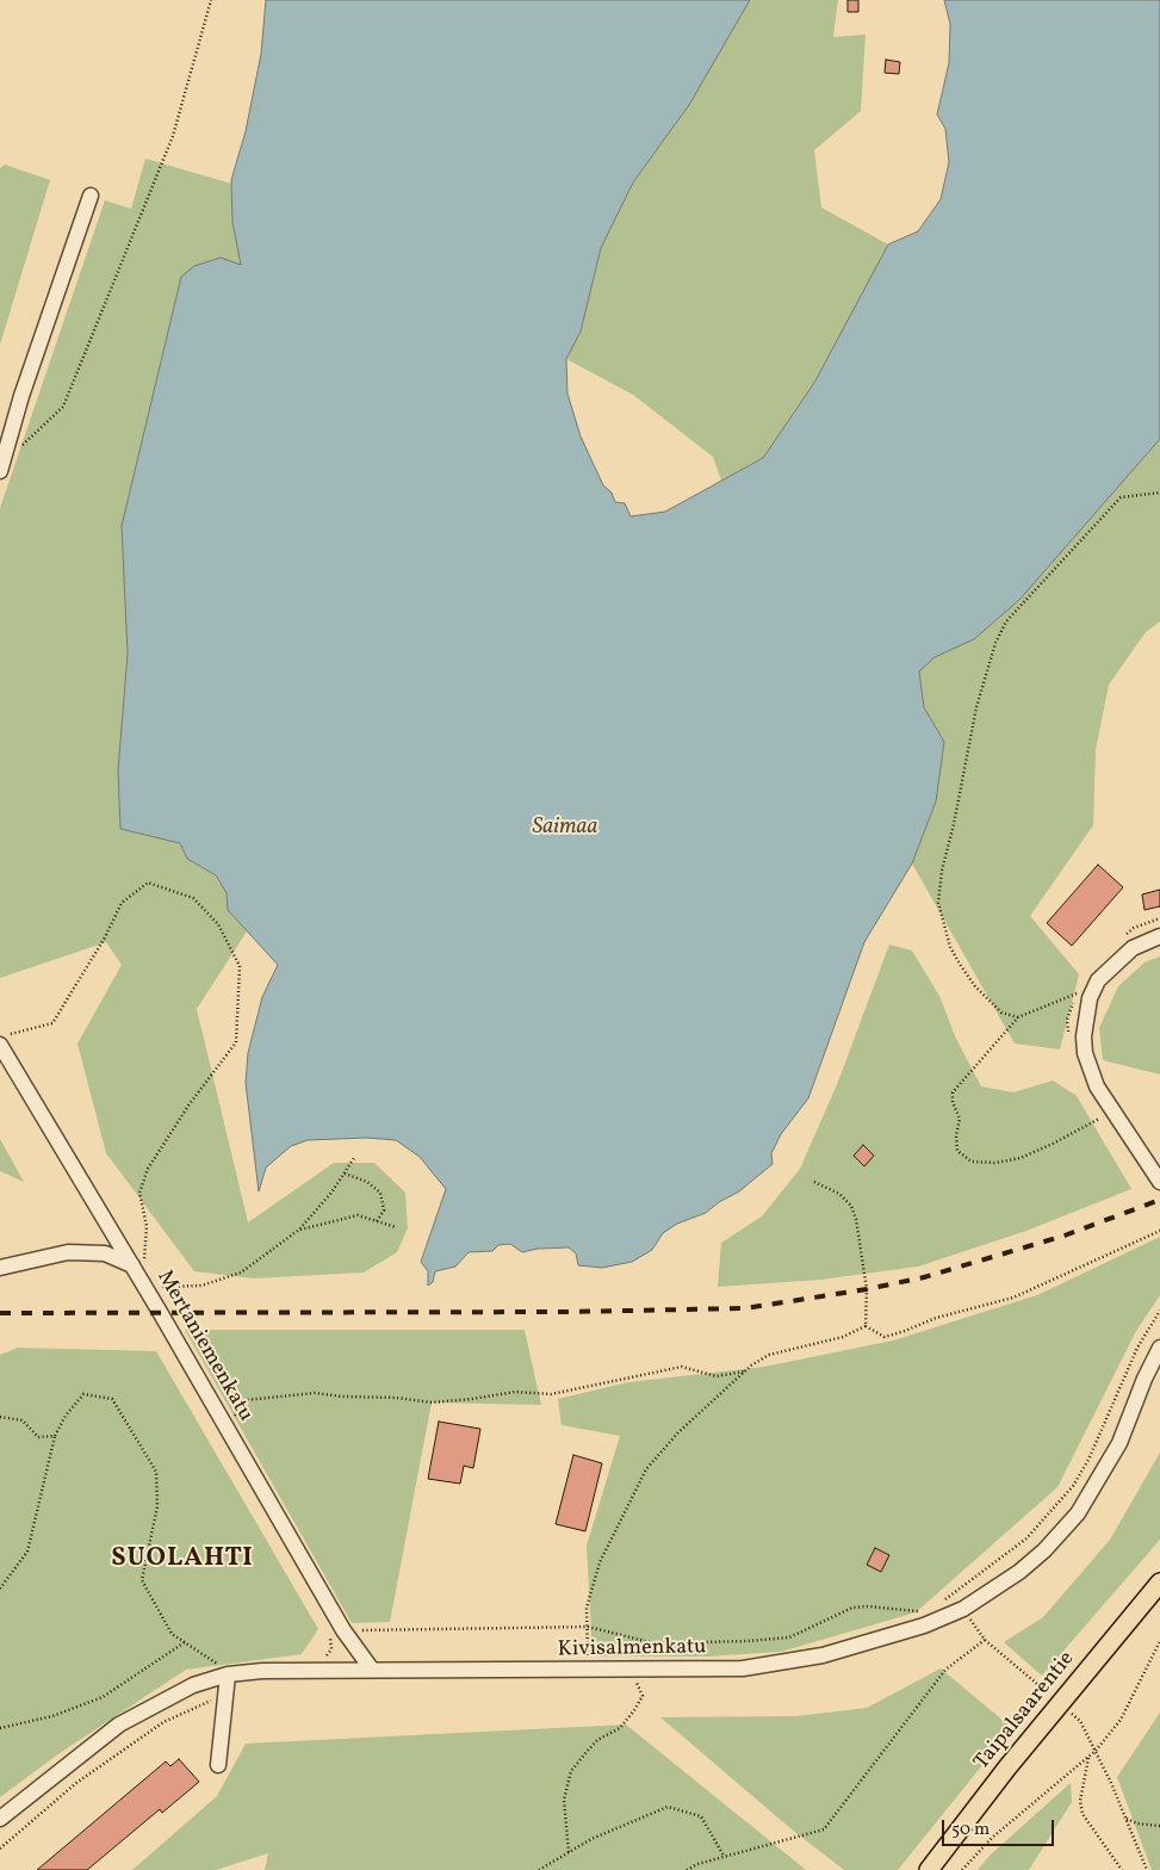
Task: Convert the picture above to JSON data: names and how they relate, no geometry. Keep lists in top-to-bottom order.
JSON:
{
  "streets": {
    "main road": ["Taipalsaarentie"],
    "street": ["Mertaniemenkatu", "Kivisalmenkatu"]
  },
  "crossings": [
    ["Mertaniemenkatu", "Kivisalmenkatu"]
  ],
  "districts": ["SUOLAHTI"],
  "water": ["Saimaa"],
  "scale_bar": "50 m"
}
